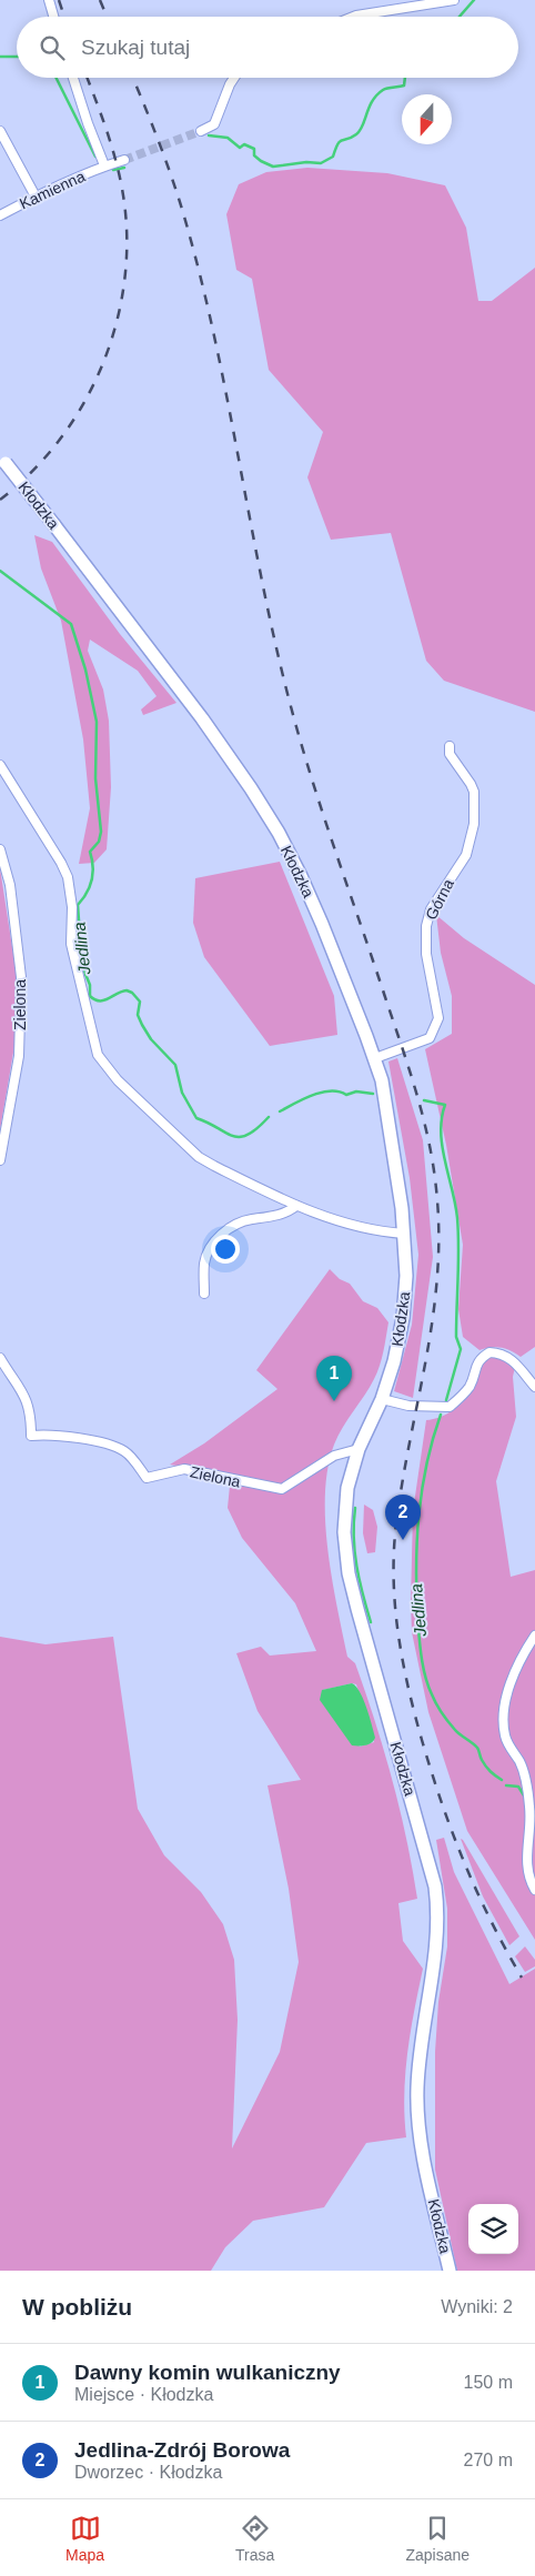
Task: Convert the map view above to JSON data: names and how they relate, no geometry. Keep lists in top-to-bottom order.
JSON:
{
  "streets": {
    "main road": ["Kłodzka"],
    "street": ["Kamienna", "Górna", "Zielona"]
  },
  "crossings": [
    ["Kłodzka", "Górna"],
    ["Kłodzka", "Zielona"]
  ],
  "water": ["Jedlina"],
  "north": "bottom",
  "page": {
    "search": "Szukaj tutaj",
    "pins": ["1", "2"],
    "heading": ["W pobliżu", "Wyniki: 2"],
    "list": [
      {
        "mark": "1",
        "name": "Dawny komin wulkaniczny",
        "note": "Miejsce · Kłodzka",
        "value": "150 m"
      },
      {
        "mark": "2",
        "name": "Jedlina-Zdrój Borowa",
        "note": "Dworzec · Kłodzka",
        "value": "270 m"
      }
    ],
    "nav": ["Mapa", "Trasa", "Zapisane"]
  }
}
